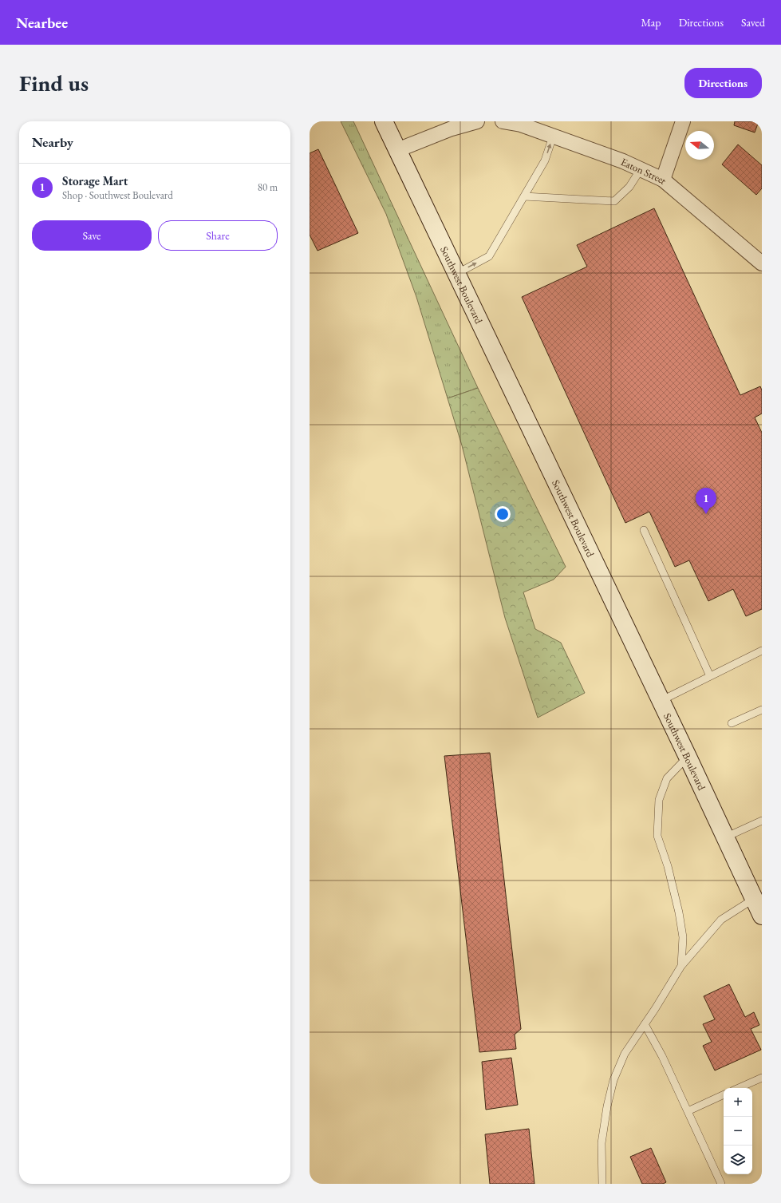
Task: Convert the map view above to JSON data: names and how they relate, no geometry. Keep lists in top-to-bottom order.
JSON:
{
  "streets": {
    "main road": ["Southwest Boulevard"],
    "street": ["Eaton Street"]
  },
  "north": "left",
  "page": {
    "header": "Nearbee",
    "nav": ["Map", "Directions", "Saved"],
    "buttons": [
      "Directions",
      ["Save", "Share"]
    ],
    "title": "Find us",
    "heading": "Nearby",
    "list": [
      {
        "mark": "1",
        "name": "Storage Mart",
        "note": "Shop · Southwest Boulevard",
        "value": "80 m"
      }
    ],
    "pins": "1",
    "map_buttons": ["+", "−"]
  }
}
